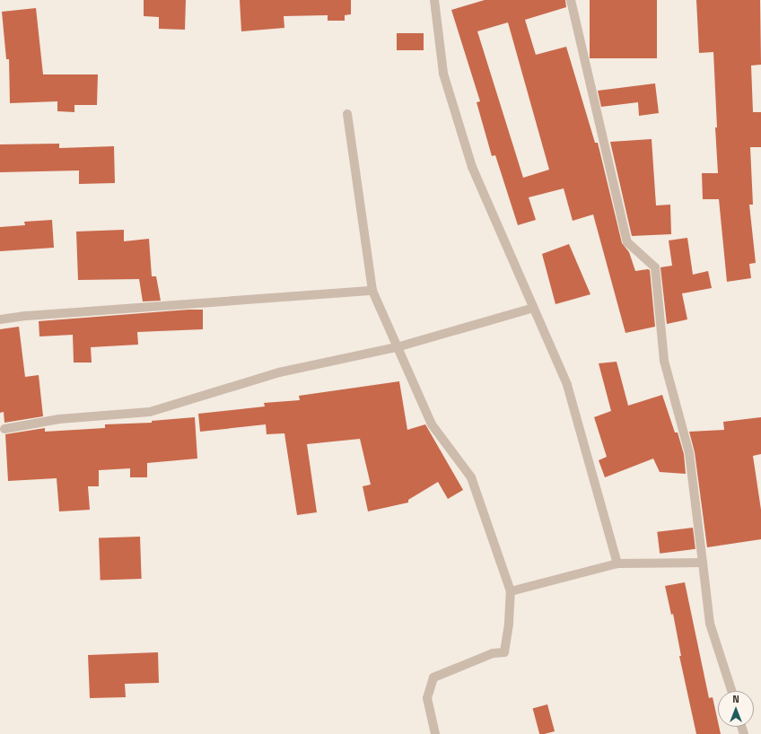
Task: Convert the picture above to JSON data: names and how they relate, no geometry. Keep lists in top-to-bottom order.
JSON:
{
  "north": "top"
}
